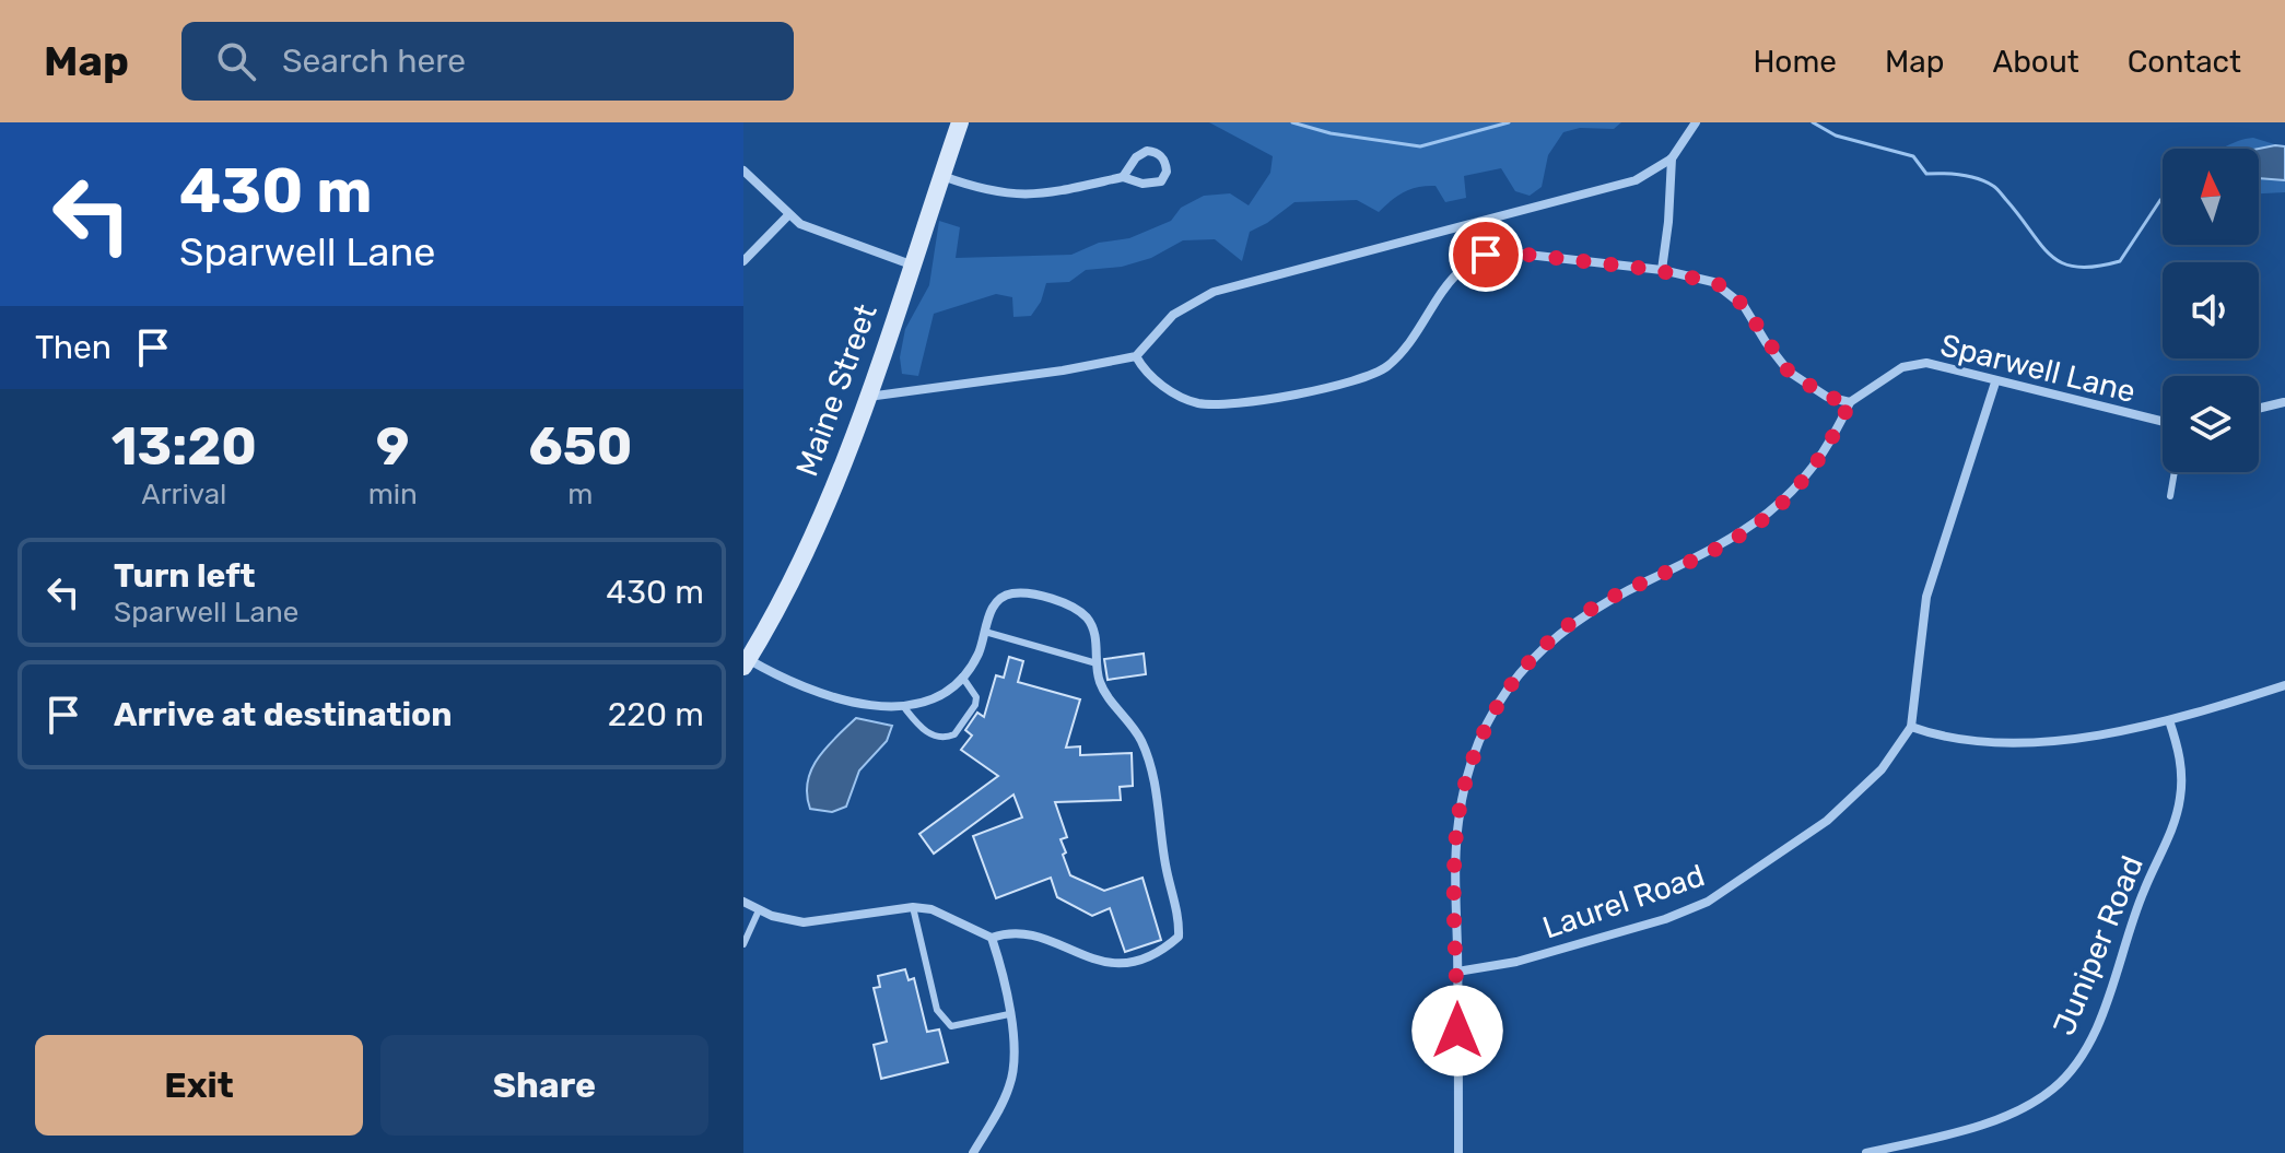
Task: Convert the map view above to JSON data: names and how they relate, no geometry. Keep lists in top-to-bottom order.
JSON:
{
  "streets": {
    "street": [
      "Sparwell Lane",
      "Maine Street",
      "Laurel Road",
      "Juniper Road"
    ]
  },
  "crossings": [
    ["Sparwell Lane", "Laurel Road"]
  ],
  "north": "top",
  "page": {
    "header": "Map",
    "search": "Search here",
    "nav": [
      "Home",
      "Map",
      "About",
      "Contact"
    ],
    "turn": ["430 m", "Sparwell Lane"],
    "then": "Then",
    "eta": [
      "13:20",
      "Arrival",
      "9",
      "min",
      "650",
      "m"
    ],
    "list": [
      {
        "name": "Turn left",
        "note": "Sparwell Lane",
        "value": "430 m"
      },
      {
        "name": "Arrive at destination",
        "value": "220 m"
      }
    ],
    "buttons": ["Exit", "Share"]
  }
}
